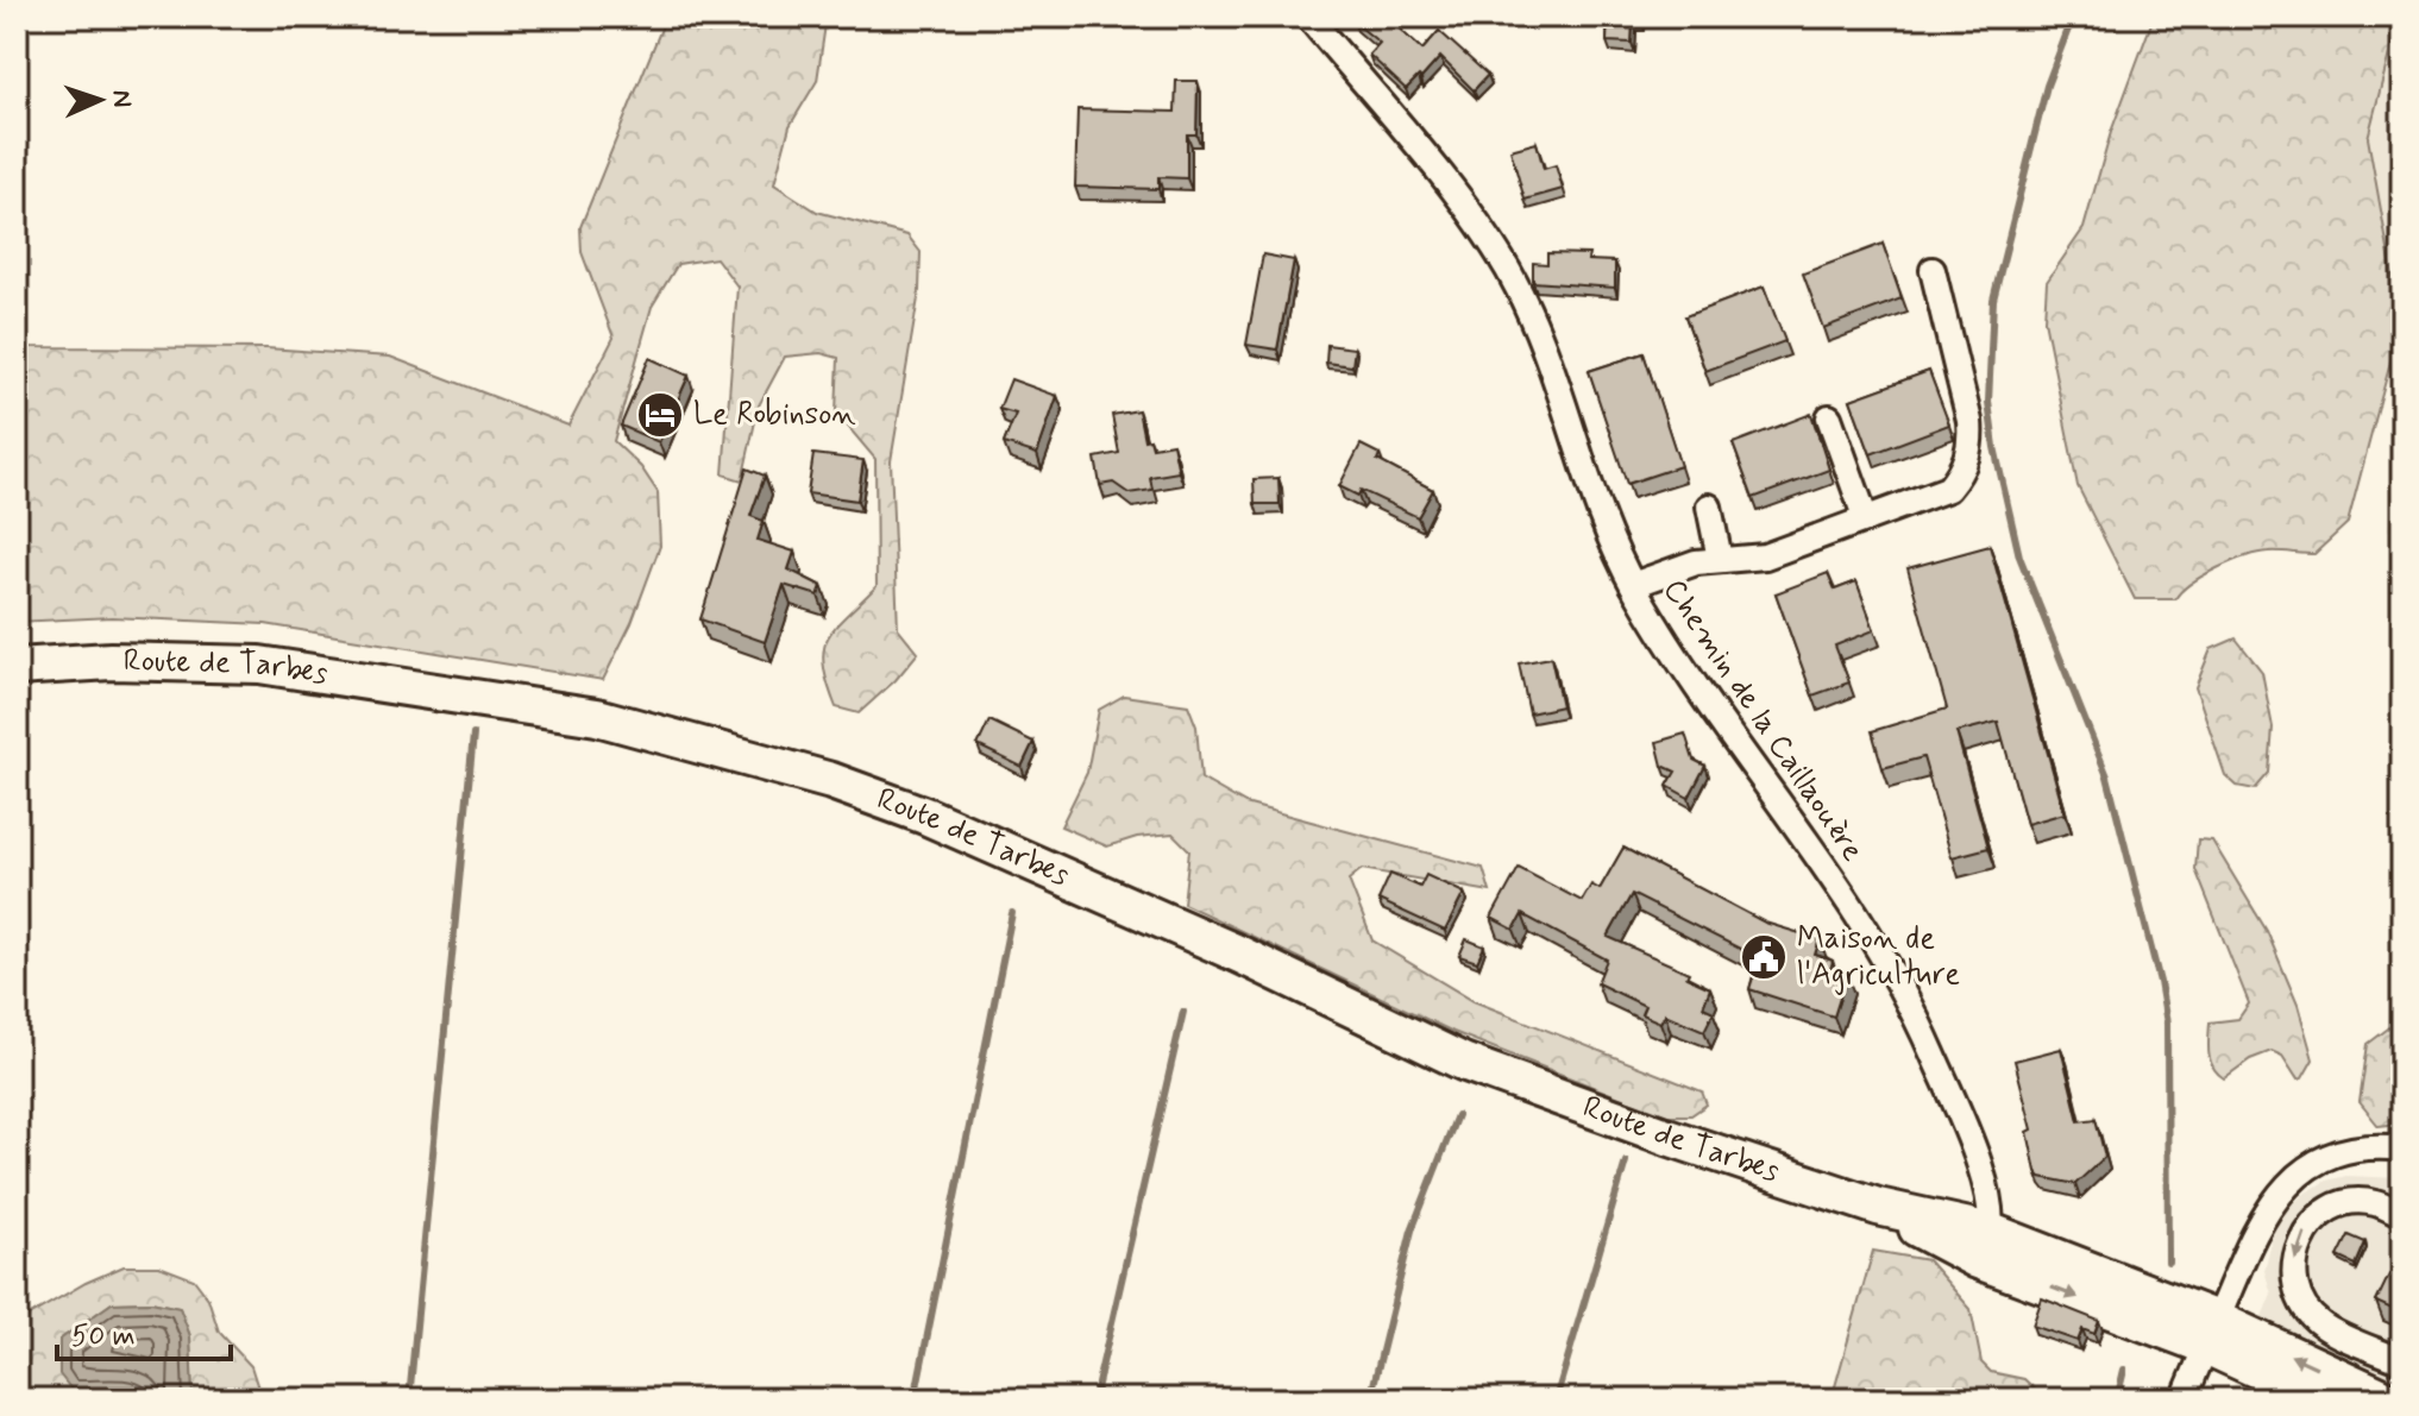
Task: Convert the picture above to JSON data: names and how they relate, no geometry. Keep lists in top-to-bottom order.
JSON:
{
  "streets": {
    "main road": ["Route de Tarbes"],
    "street": ["Chemin de la Caillaouère"]
  },
  "crossings": [
    ["Route de Tarbes", "Chemin de la Caillaouère"]
  ],
  "places": {
    "hotel": ["Le Robinson"],
    "public building": ["Maison de l'Agriculture"]
  },
  "scale_bar": "50 m",
  "north": "right"
}
